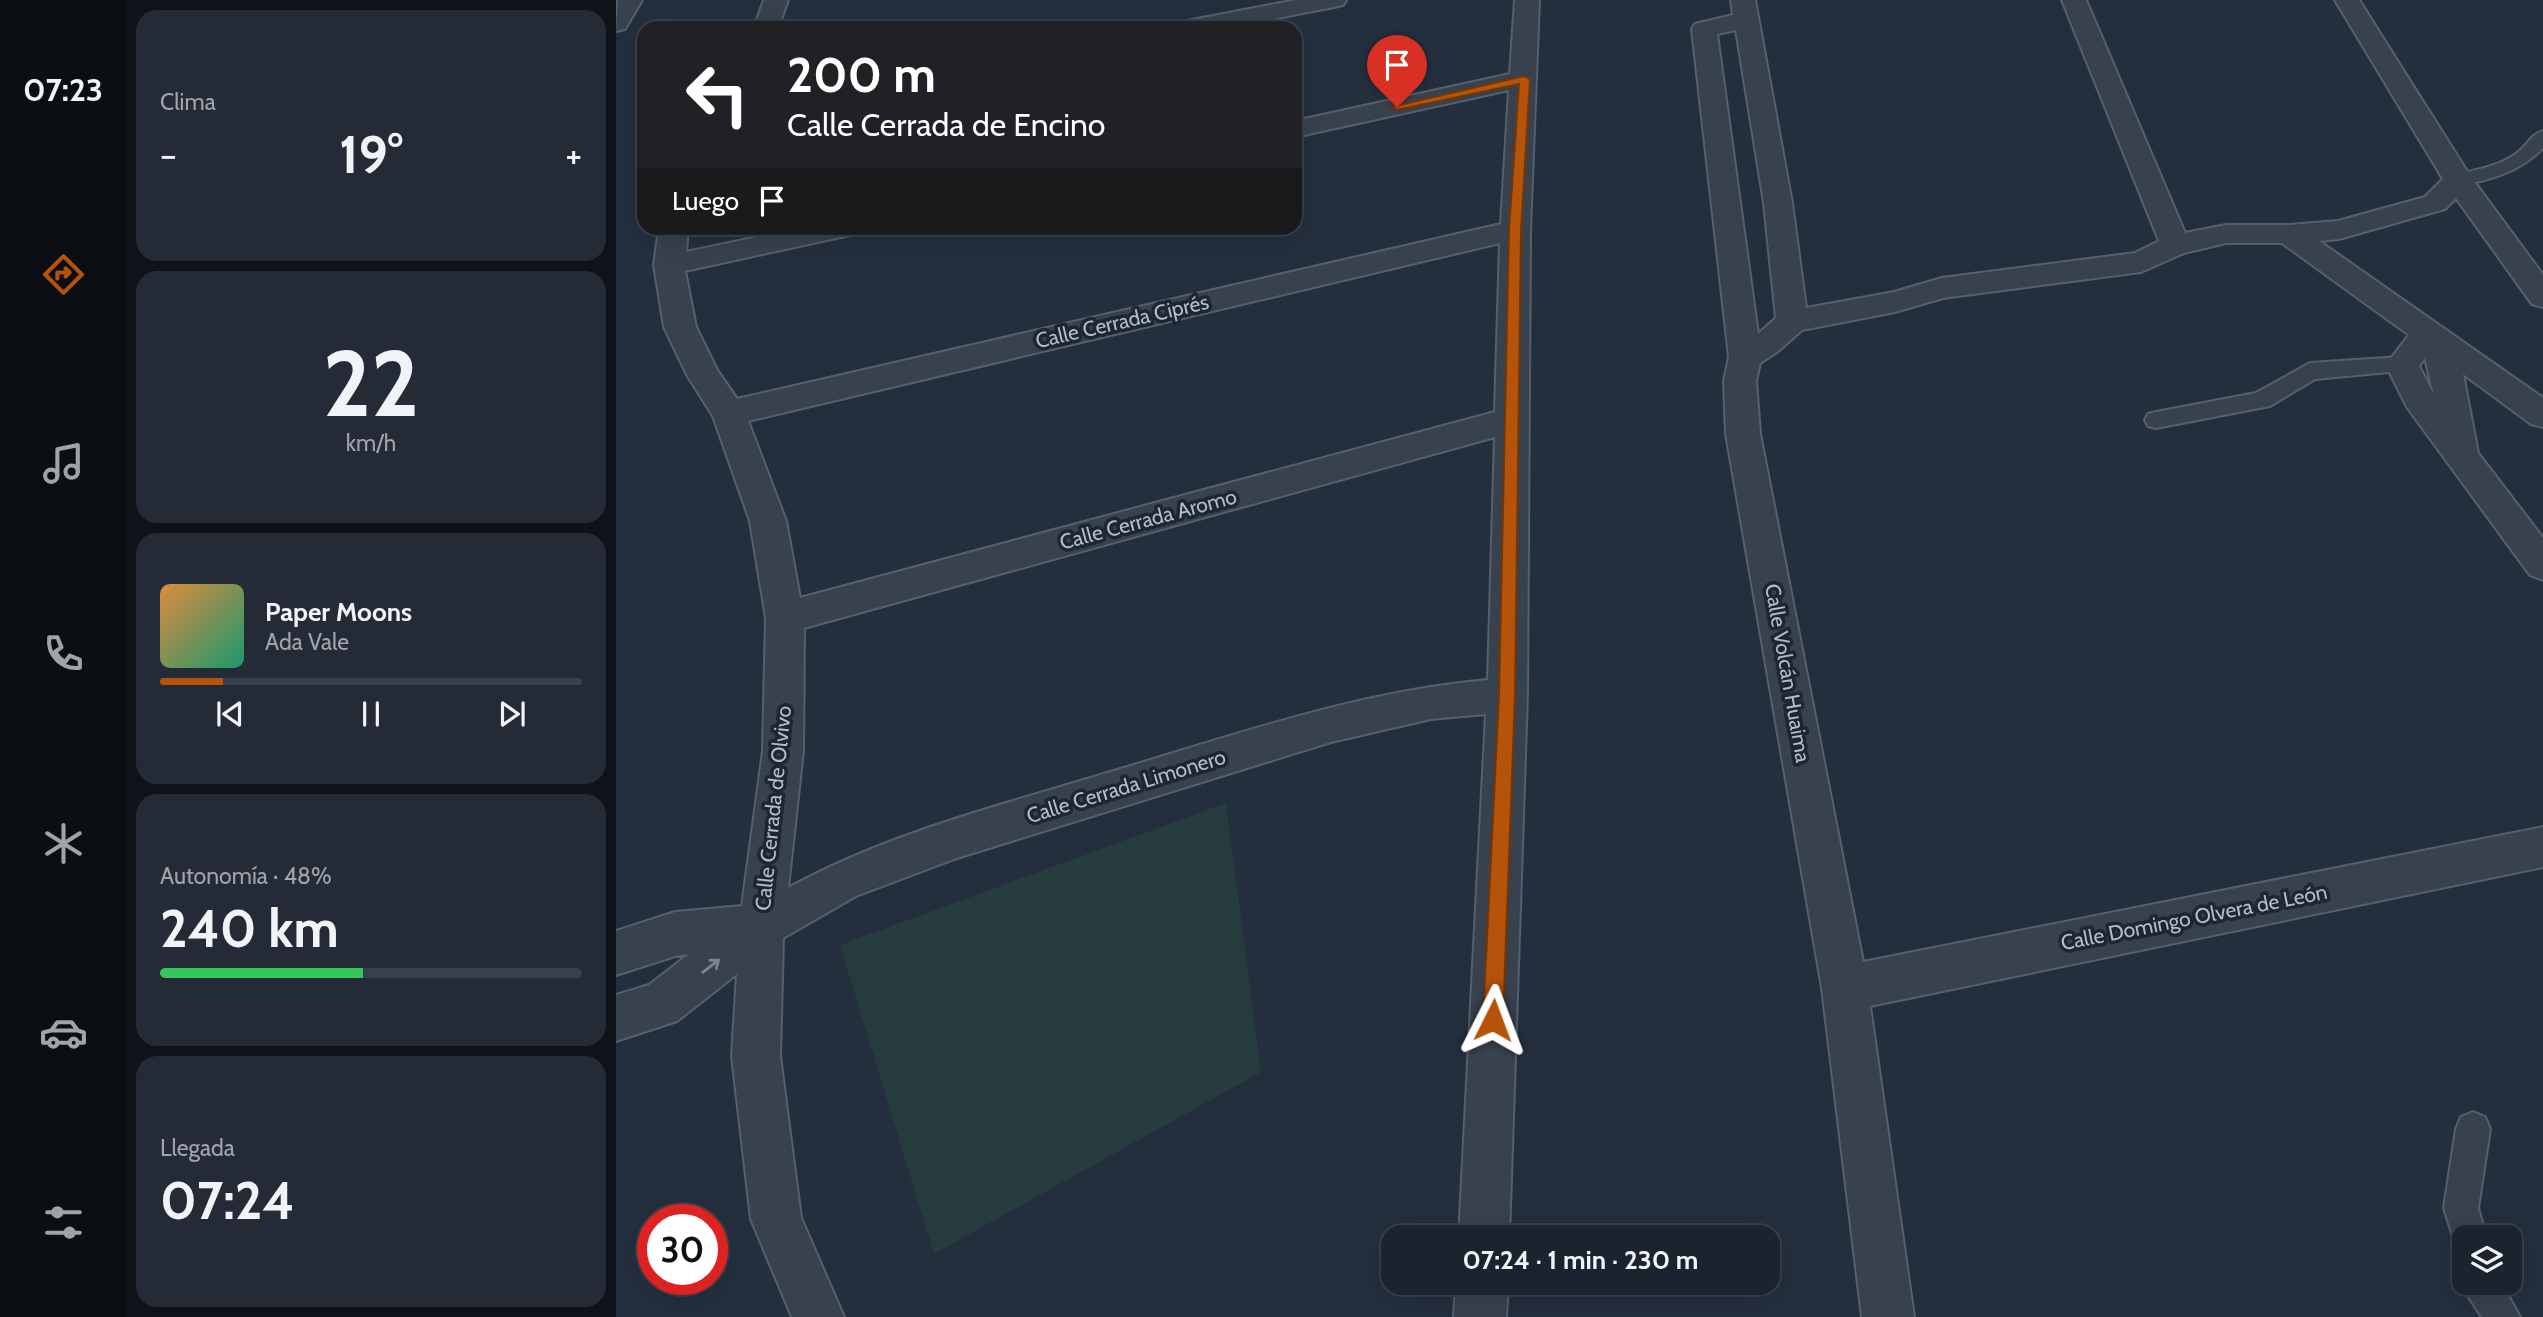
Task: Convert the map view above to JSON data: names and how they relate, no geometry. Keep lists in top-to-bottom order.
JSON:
{
  "streets": {
    "street": [
      "Calle Cerrada Ciprés",
      "Calle Cerrada Aromo",
      "Calle Volcán Huaima",
      "Calle Cerrada Limonero",
      "Calle Cerrada de Olvivo",
      "Calle Domingo Olvera de León"
    ]
  },
  "crossings": [
    ["Calle Cerrada Ciprés", "Calle Cerrada de Olvivo"],
    ["Calle Cerrada Aromo", "Calle Cerrada de Olvivo"],
    ["Calle Volcán Huaima", "Calle Domingo Olvera de León"],
    ["Calle Cerrada Limonero", "Calle Cerrada de Olvivo"]
  ],
  "page": {
    "tabs": "07:23",
    "tile": [
      "Clima",
      ["22", "km/h"],
      ["Autonomía · 48%", "240 km"],
      ["Llegada", "07:24"]
    ],
    "turn": ["200 m", "Calle Cerrada de Encino"],
    "heat": ["−", "19°", "+"],
    "then": "Luego",
    "song": ["Paper Moons", "Ada Vale"],
    "limit": "30",
    "trip": "07:24 · 1 min · 230 m"
  }
}
